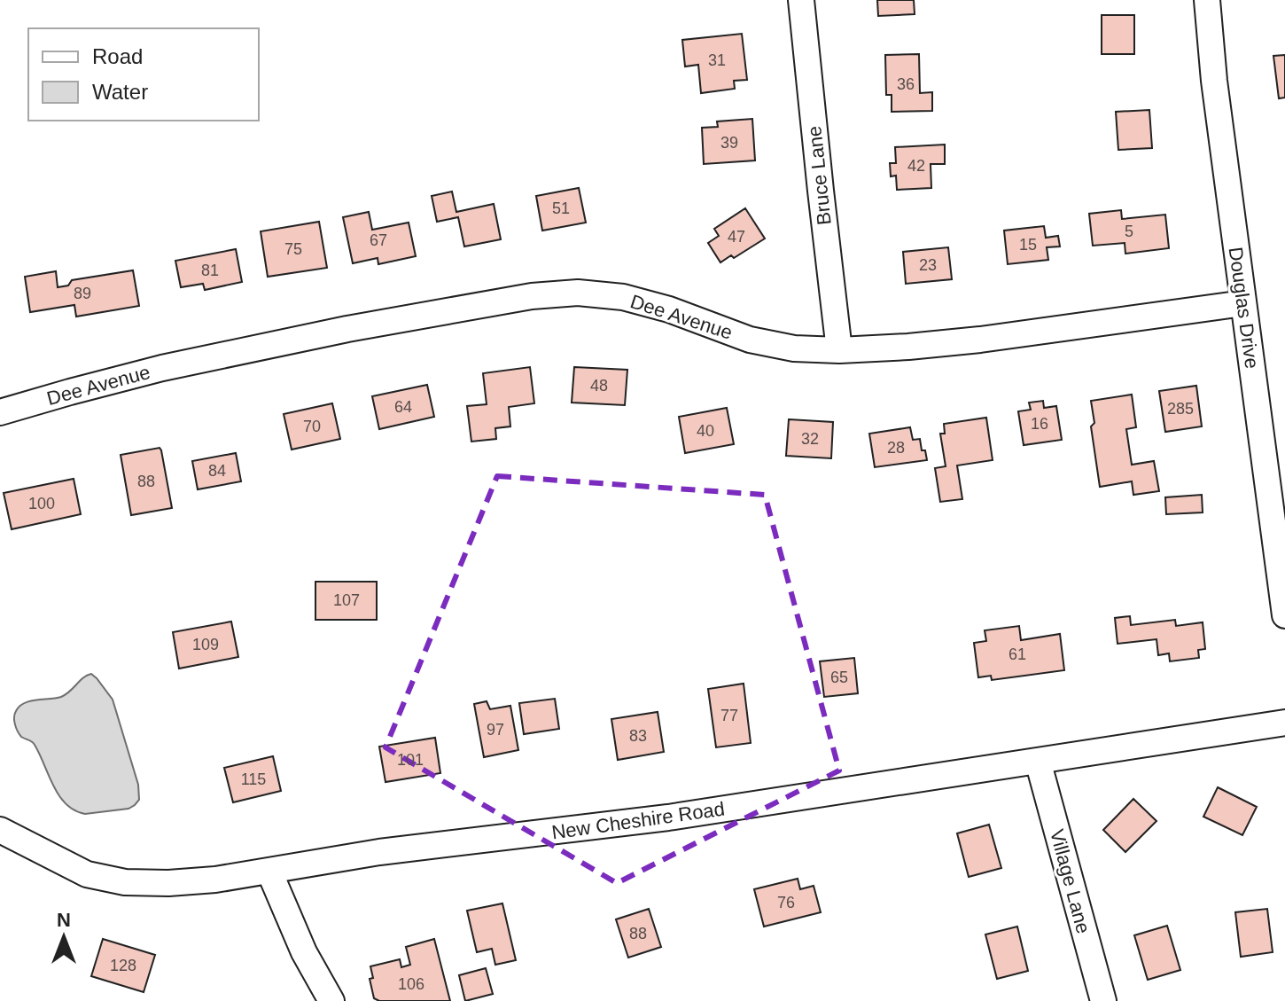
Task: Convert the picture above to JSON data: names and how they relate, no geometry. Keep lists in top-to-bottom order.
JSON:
{
  "streets": {
    "street": [
      "Bruce Lane",
      "Douglas Drive",
      "Dee Avenue",
      "New Cheshire Road",
      "Village Lane"
    ]
  },
  "crossings": [
    ["Bruce Lane", "Dee Avenue"],
    ["Douglas Drive", "Dee Avenue"],
    ["New Cheshire Road", "Village Lane"]
  ],
  "house_numbers": [
    "31",
    "36",
    "39",
    "42",
    "51",
    "5",
    "47",
    "67",
    "15",
    "75",
    "23",
    "81",
    "89",
    "48",
    "64",
    "285",
    "16",
    "70",
    "40",
    "32",
    "28",
    "84",
    "88",
    "100",
    "107",
    "109",
    "61",
    "65",
    "77",
    "97",
    "83",
    "101",
    "115",
    "76",
    "88",
    "128",
    "106"
  ],
  "legend": ["Road", "Water"],
  "north": "top"
}
